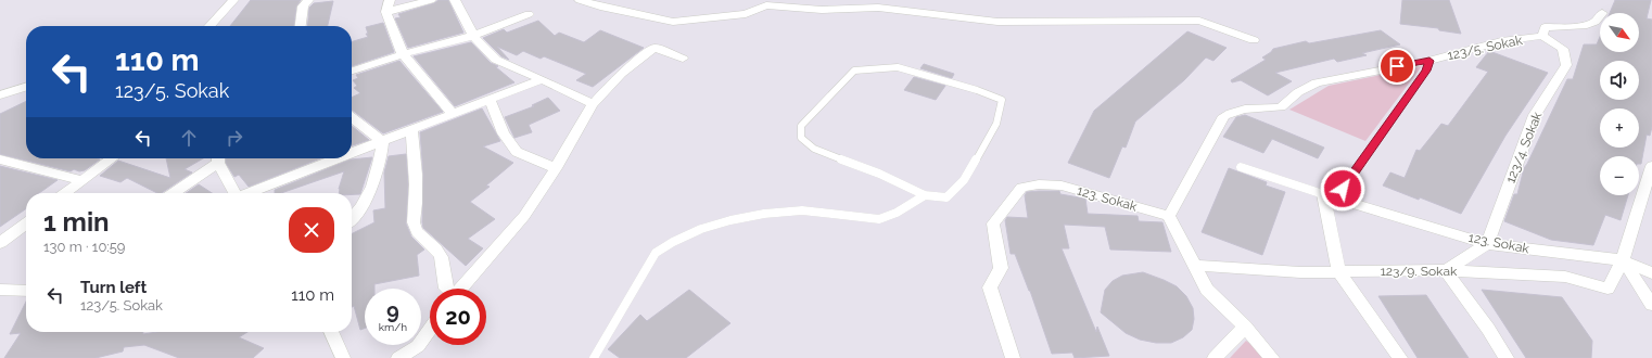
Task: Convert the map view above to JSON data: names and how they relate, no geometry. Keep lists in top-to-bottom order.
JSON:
{
  "streets": {
    "street": [
      "123/5. Sokak",
      "123/4. Sokak",
      "123. Sokak",
      "123/9. Sokak"
    ]
  },
  "crossings": [
    ["123/5. Sokak", "123/4. Sokak"],
    ["123/5. Sokak", "123. Sokak"],
    ["123/4. Sokak", "123. Sokak"],
    ["123. Sokak", "123/9. Sokak"]
  ],
  "north": "bottom right",
  "page": {
    "map_buttons": ["+", "−"],
    "turn": ["110 m", "123/5. Sokak"],
    "heading": ["1 min", "130 m · 10:59"],
    "list": [
      {
        "name": "Turn left",
        "note": "123/5. Sokak",
        "value": "110 m"
      }
    ],
    "speed": "9 km/h",
    "limit": "20"
  }
}
